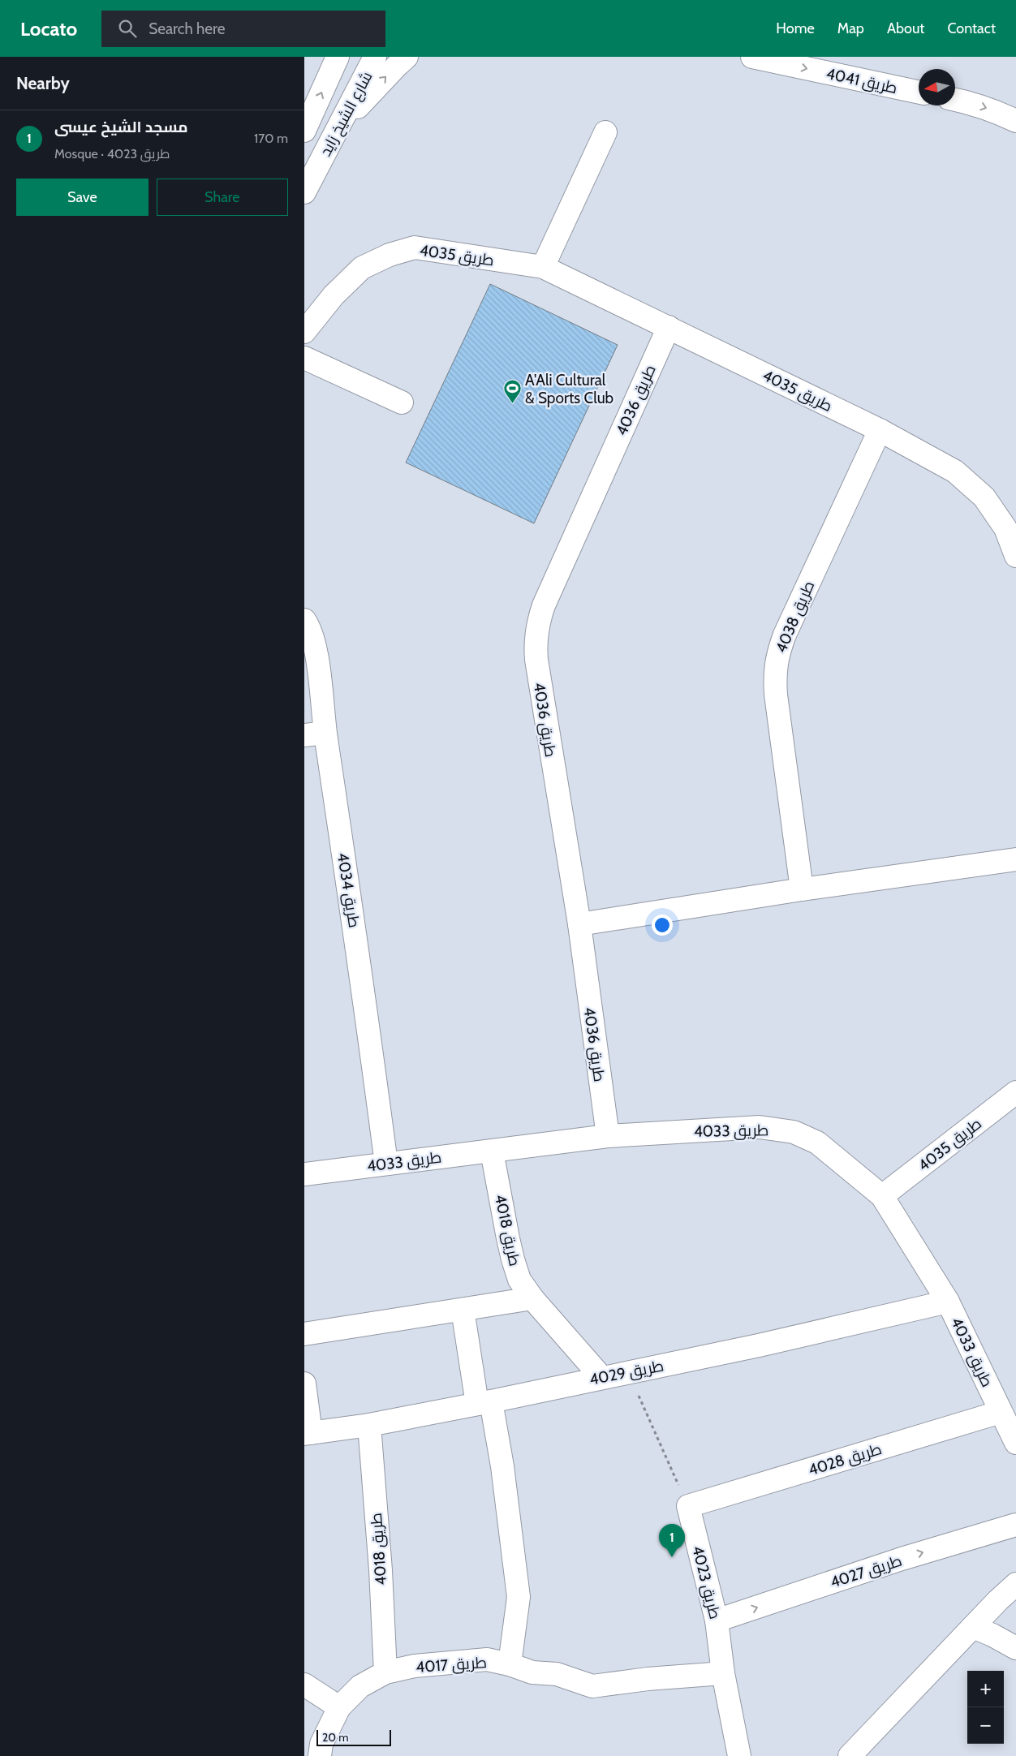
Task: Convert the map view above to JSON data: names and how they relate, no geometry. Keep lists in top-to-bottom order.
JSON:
{
  "streets": {
    "street": [
      "طريق 4041",
      "شارع الشيخ زايد",
      "طريق 4035",
      "طريق 4036",
      "طريق 4038",
      "طريق 4034",
      "طريق 4033",
      "طريق 4018",
      "طريق 4029",
      "طريق 4028",
      "طريق 4027",
      "طريق 4023",
      "طريق 4017"
    ]
  },
  "crossings": [
    ["طريق 4035", "طريق 4036"],
    ["طريق 4035", "طريق 4038"],
    ["طريق 4035", "طريق 4033"],
    ["طريق 4036", "طريق 4033"],
    ["طريق 4034", "طريق 4033"],
    ["طريق 4033", "طريق 4018"],
    ["طريق 4033", "طريق 4029"],
    ["طريق 4033", "طريق 4028"],
    ["طريق 4018", "طريق 4029"],
    ["طريق 4018", "طريق 4017"],
    ["طريق 4029", "طريق 4017"],
    ["طريق 4028", "طريق 4023"],
    ["طريق 4027", "طريق 4023"]
  ],
  "one_way": ["طريق 4041", "طريق 4027"],
  "places": {
    "sports": ["A'Ali Cultural & Sports Club"]
  },
  "scale_bar": "20 m",
  "north": "left",
  "page": {
    "header": "Locato",
    "search": "Search here",
    "nav": [
      "Home",
      "Map",
      "About",
      "Contact"
    ],
    "heading": "Nearby",
    "list": [
      {
        "mark": "1",
        "name": "مسجد الشيخ عيسى",
        "note": "Mosque · طريق 4023",
        "value": "170 m"
      }
    ],
    "buttons": ["Save", "Share"],
    "pins": "1",
    "map_buttons": ["+", "−"],
    "scale": "20 m"
  }
}
